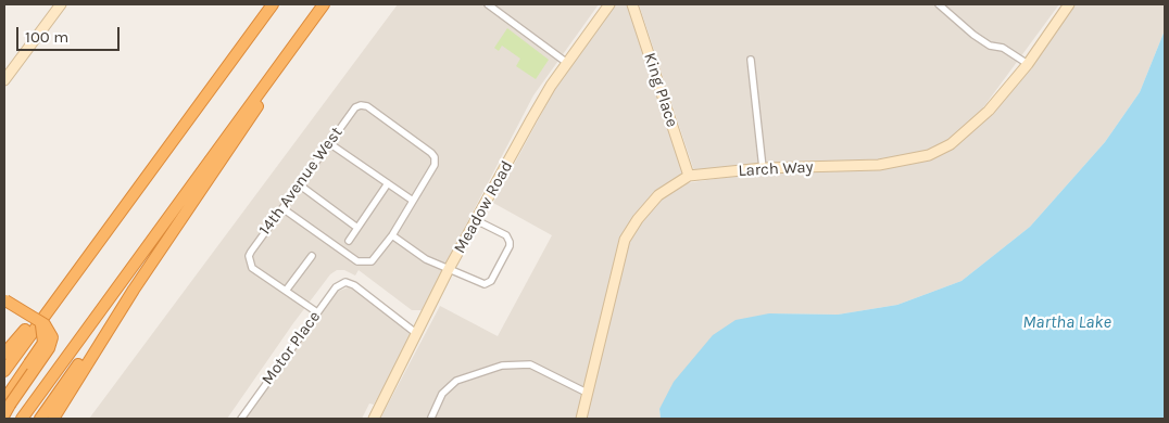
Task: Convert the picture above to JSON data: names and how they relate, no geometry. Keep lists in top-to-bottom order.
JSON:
{
  "streets": {
    "street": [
      "King Place",
      "Larch Way",
      "14th Avenue West",
      "Meadow Road",
      "Motor Place"
    ]
  },
  "crossings": [
    ["King Place", "Larch Way"],
    ["Meadow Road", "Motor Place"]
  ],
  "water": ["Martha Lake"],
  "scale_bar": "100 m"
}
